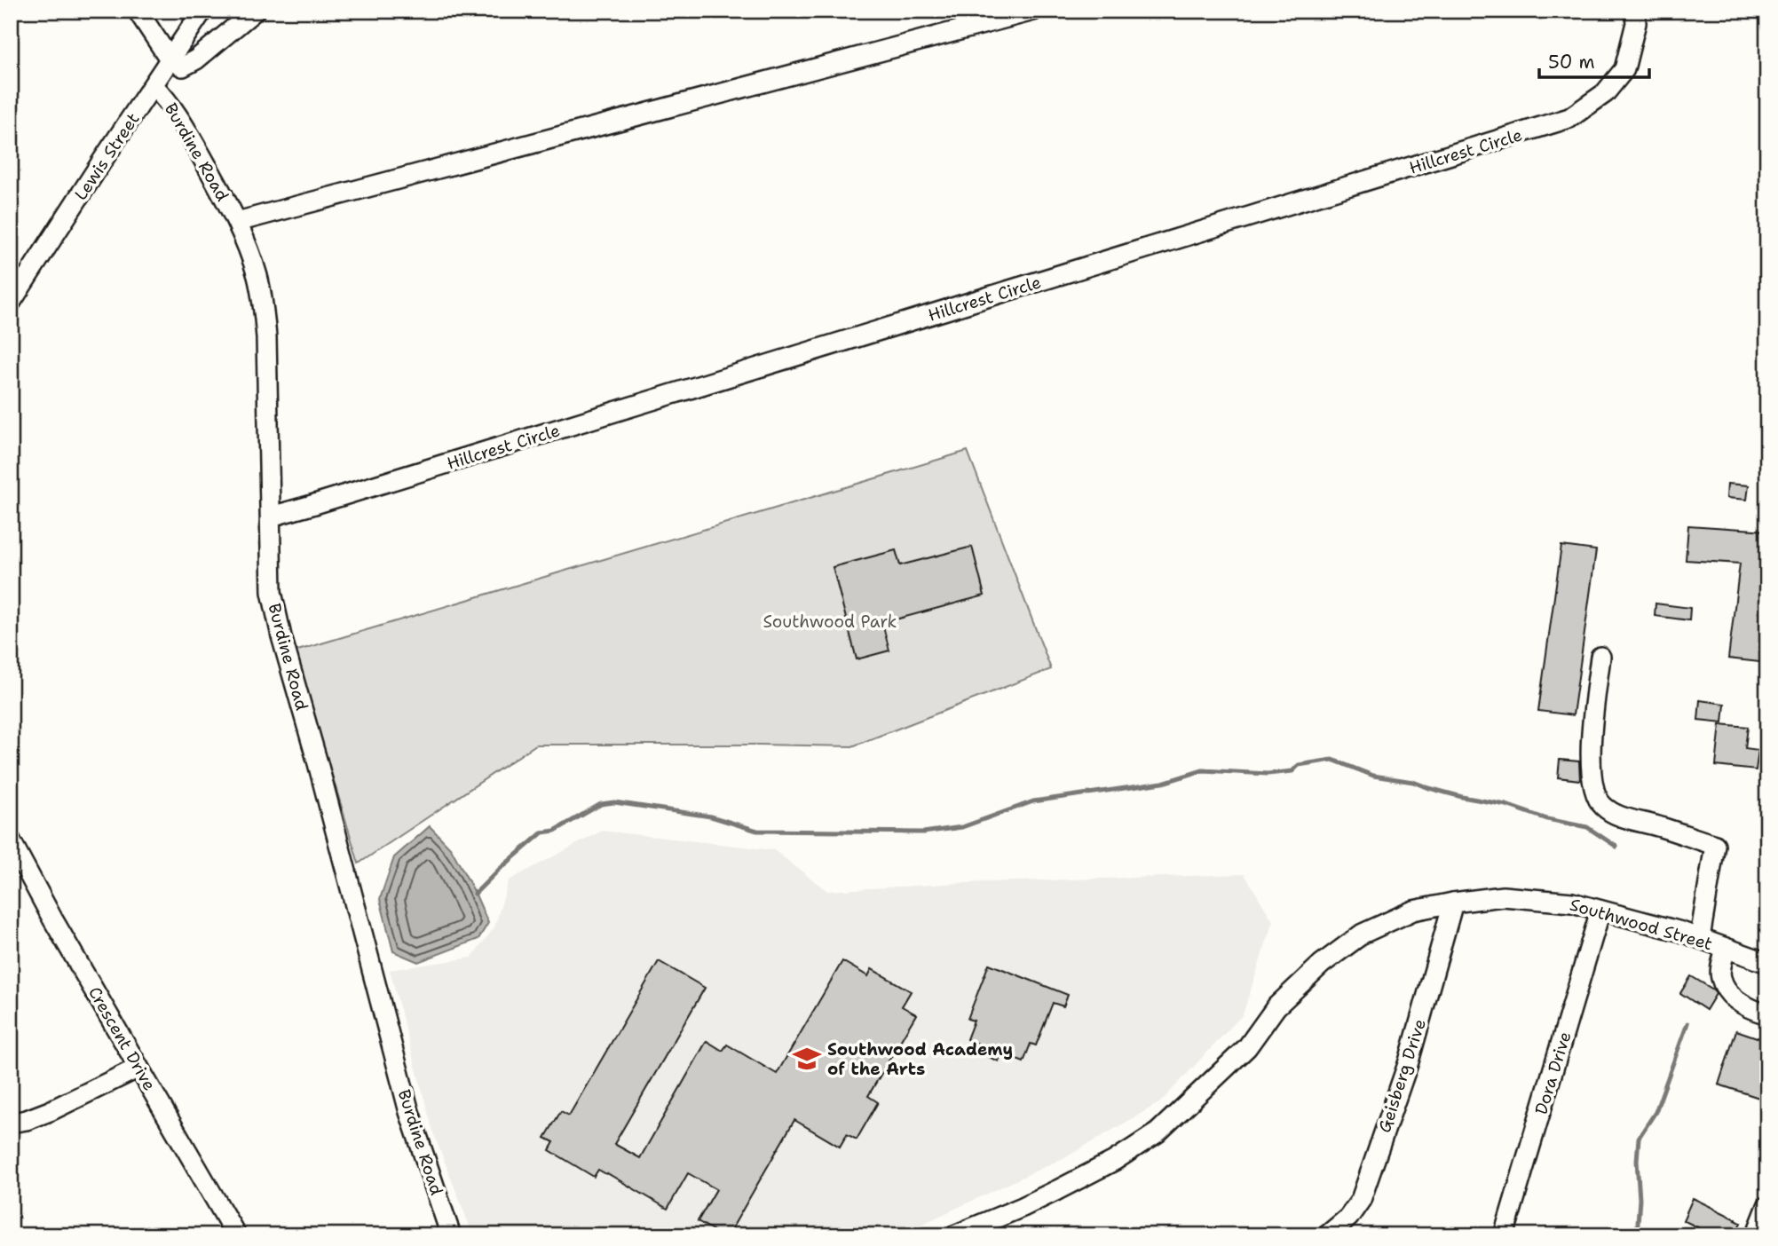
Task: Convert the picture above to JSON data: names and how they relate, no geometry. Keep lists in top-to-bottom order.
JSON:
{
  "streets": {
    "street": [
      "Hillcrest Circle",
      "Burdine Road",
      "Lewis Street",
      "Southwood Street",
      "Crescent Drive",
      "Dora Drive",
      "Geisberg Drive"
    ]
  },
  "crossings": [
    ["Hillcrest Circle", "Burdine Road"],
    ["Burdine Road", "Lewis Street"],
    ["Southwood Street", "Dora Drive"],
    ["Southwood Street", "Geisberg Drive"]
  ],
  "parks": ["Southwood Park"],
  "places": {
    "school or university": ["Southwood Academy of the Arts"]
  },
  "scale_bar": "50 m"
}
